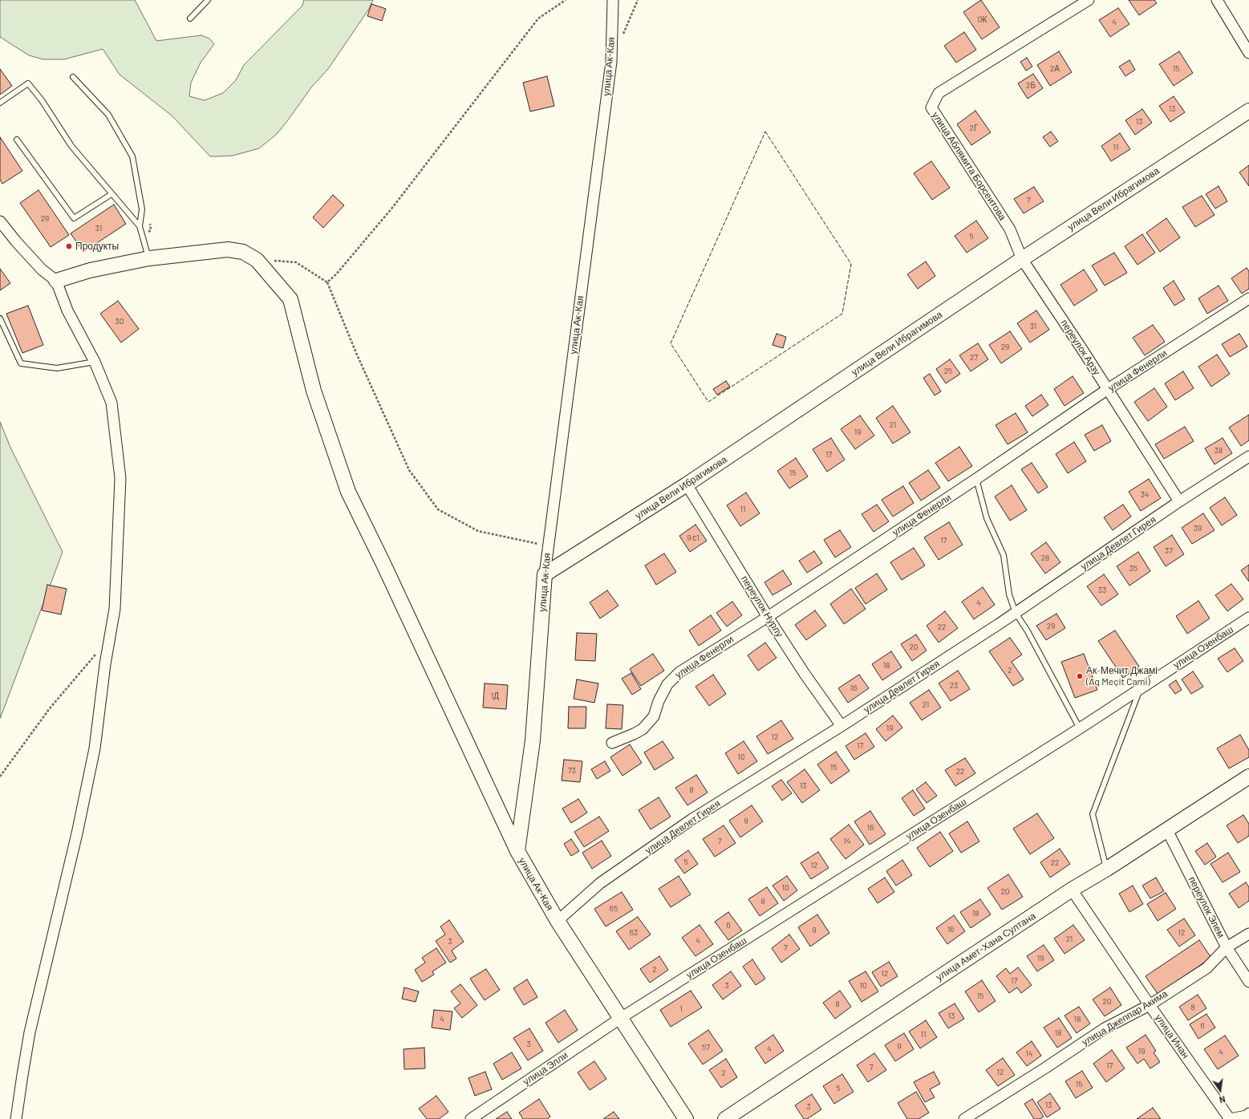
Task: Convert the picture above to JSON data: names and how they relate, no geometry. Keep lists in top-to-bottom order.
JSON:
{
  "streets": {
    "street": [
      "улица Ак-Кая",
      "улица Аблямита Борсеитова",
      "улица Вели Ибрагимова",
      "переулок Арзу",
      "улица Фенерли",
      "улица Девлет Гирея",
      "переулок Нурлу",
      "улица Озенбаш",
      "переулок Элем",
      "улица Амет-Хана Султана",
      "улица Джеппар Акима",
      "улица Инан",
      "улица Элли"
    ]
  },
  "crossings": [
    ["улица Ак-Кая", "улица Вели Ибрагимова"],
    ["улица Ак-Кая", "улица Девлет Гирея"],
    ["улица Ак-Кая", "улица Озенбаш"],
    ["улица Ак-Кая", "улица Элли"],
    ["улица Аблямита Борсеитова", "улица Вели Ибрагимова"],
    ["улица Аблямита Борсеитова", "переулок Арзу"],
    ["улица Вели Ибрагимова", "переулок Арзу"],
    ["улица Вели Ибрагимова", "переулок Нурлу"],
    ["переулок Арзу", "улица Фенерли"],
    ["переулок Арзу", "улица Девлет Гирея"],
    ["улица Фенерли", "переулок Нурлу"],
    ["улица Девлет Гирея", "переулок Нурлу"],
    ["улица Озенбаш", "улица Элли"],
    ["переулок Элем", "улица Амет-Хана Султана"],
    ["переулок Элем", "улица Джеппар Акима"],
    ["улица Амет-Хана Султана", "улица Инан"],
    ["улица Джеппар Акима", "улица Инан"]
  ],
  "places": ["Продукты", "Ак-Мечит Джамі (Aq Meçit Cami)"],
  "house_numbers": [
    "1Ж",
    "4",
    "2А",
    "15",
    "2Б",
    "13",
    "13",
    "2Г",
    "11",
    "7",
    "29",
    "31",
    "5",
    "30",
    "31",
    "29",
    "27",
    "25",
    "21",
    "19",
    "38",
    "17",
    "15",
    "34",
    "11",
    "39",
    "9 с1",
    "17",
    "37",
    "28",
    "35",
    "33",
    "4",
    "29",
    "22",
    "20",
    "18",
    "2",
    "23",
    "16",
    "1Д",
    "21",
    "19",
    "12",
    "17",
    "10",
    "15",
    "73",
    "22",
    "13",
    "8",
    "9",
    "16",
    "7",
    "14",
    "5",
    "22",
    "12",
    "10",
    "20",
    "8",
    "65",
    "18",
    "6",
    "16",
    "9",
    "63",
    "12",
    "21",
    "4",
    "3",
    "7",
    "19",
    "2",
    "12",
    "17",
    "3",
    "10",
    "15",
    "20",
    "8",
    "8",
    "1",
    "13",
    "4",
    "18",
    "6",
    "18",
    "11",
    "3",
    "9",
    "57",
    "4",
    "19",
    "4",
    "14",
    "17",
    "7",
    "12",
    "2",
    "15",
    "5",
    "13",
    "3"
  ],
  "north": "bottom"
}
